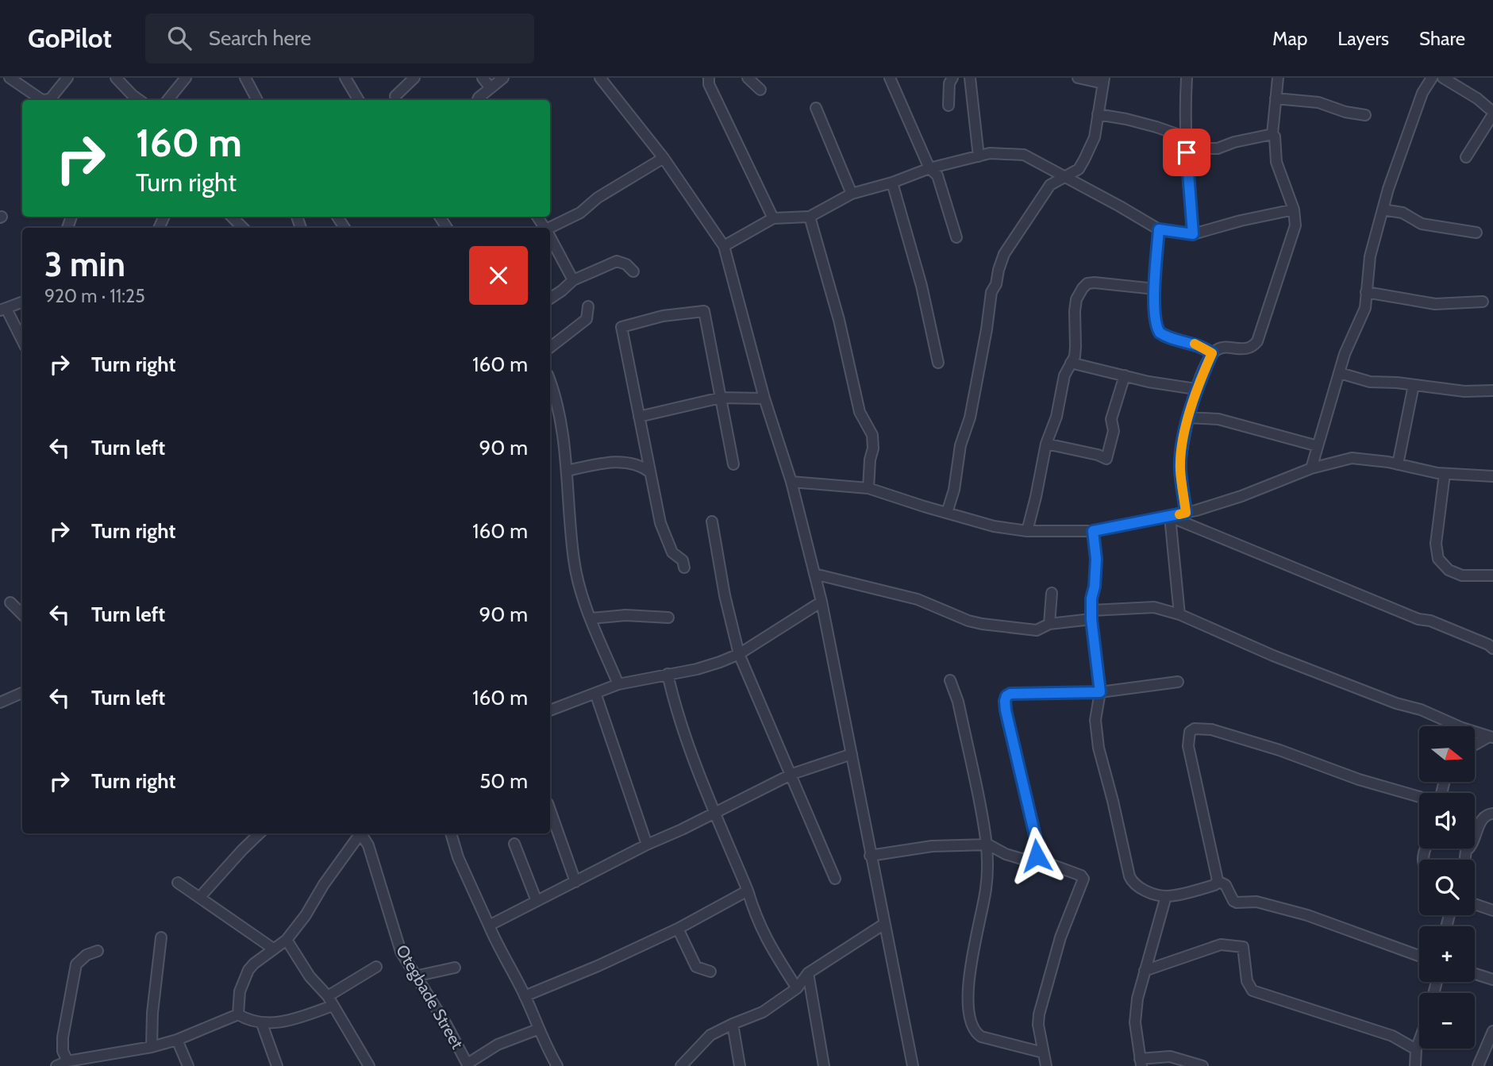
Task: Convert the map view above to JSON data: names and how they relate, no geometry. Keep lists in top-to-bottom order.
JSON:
{
  "streets": {
    "street": ["Otegbade Street"]
  },
  "north": "right",
  "page": {
    "header": "GoPilot",
    "search": "Search here",
    "nav": ["Map", "Layers", "Share"],
    "turn": ["160 m", "Turn right"],
    "heading": ["3 min", "920 m · 11:25"],
    "list": [
      {
        "name": "Turn right",
        "value": "160 m"
      },
      {
        "name": "Turn left",
        "value": "90 m"
      },
      {
        "name": "Turn right",
        "value": "160 m"
      },
      {
        "name": "Turn left",
        "value": "90 m"
      },
      {
        "name": "Turn left",
        "value": "160 m"
      },
      {
        "name": "Turn right",
        "value": "50 m"
      }
    ],
    "map_buttons": ["+", "−"]
  }
}
